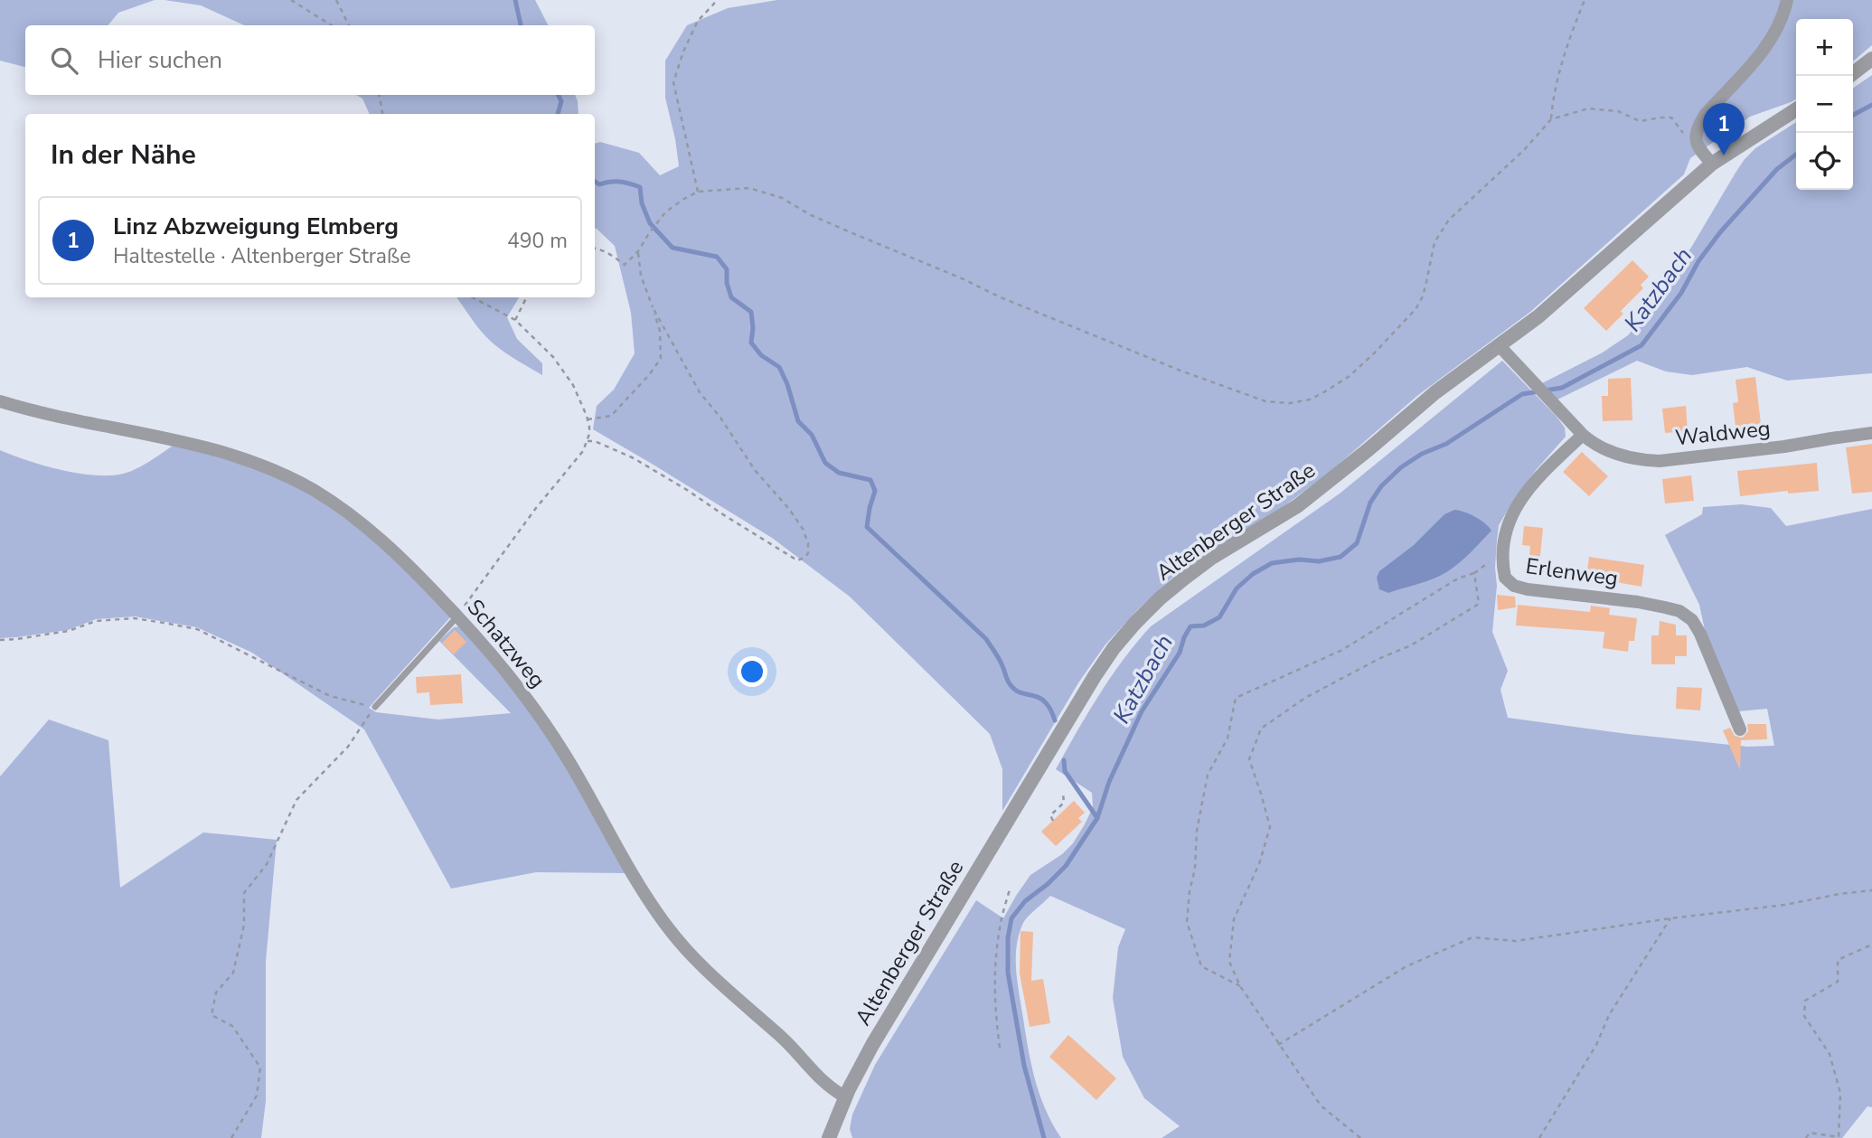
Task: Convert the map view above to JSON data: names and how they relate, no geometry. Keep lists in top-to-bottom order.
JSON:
{
  "streets": {
    "street": [
      "Waldweg",
      "Altenberger Straße",
      "Erlenweg",
      "Schatzweg"
    ]
  },
  "crossings": [
    ["Waldweg", "Erlenweg"],
    ["Altenberger Straße", "Schatzweg"]
  ],
  "water": ["Katzbach"],
  "page": {
    "map_buttons": ["+", "−"],
    "search": "Hier suchen",
    "pins": "1",
    "heading": "In der Nähe",
    "list": [
      {
        "mark": "1",
        "name": "Linz Abzweigung Elmberg",
        "note": "Haltestelle · Altenberger Straße",
        "value": "490 m"
      }
    ]
  }
}
